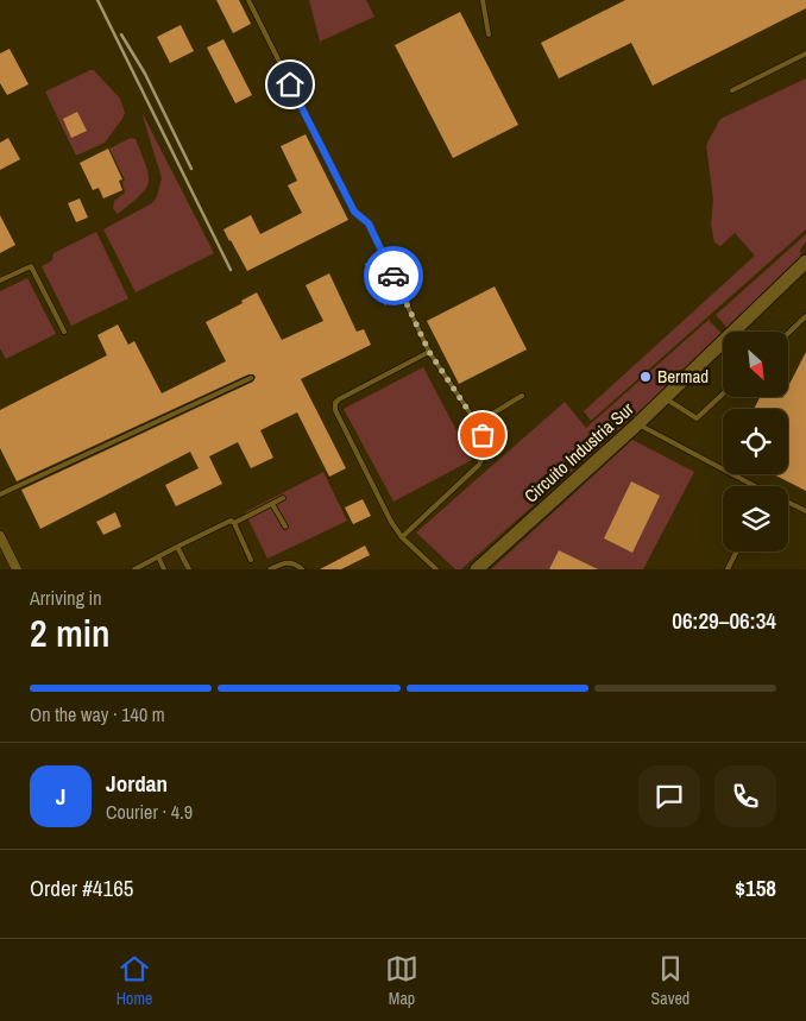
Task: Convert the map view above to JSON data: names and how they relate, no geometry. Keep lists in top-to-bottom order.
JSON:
{
  "streets": {
    "main road": ["Circuito Industria Sur"]
  },
  "places": ["Bermad"],
  "north": "bottom right",
  "page": {
    "heading": ["2 min", "Arriving in", "06:29–06:34"],
    "panel": [
      "Jordan",
      "Courier · 4.9",
      "Order #4165",
      "$158"
    ],
    "bar": "On the way · 140 m",
    "round": "J",
    "tabs": ["Home", "Map", "Saved"]
  }
}
